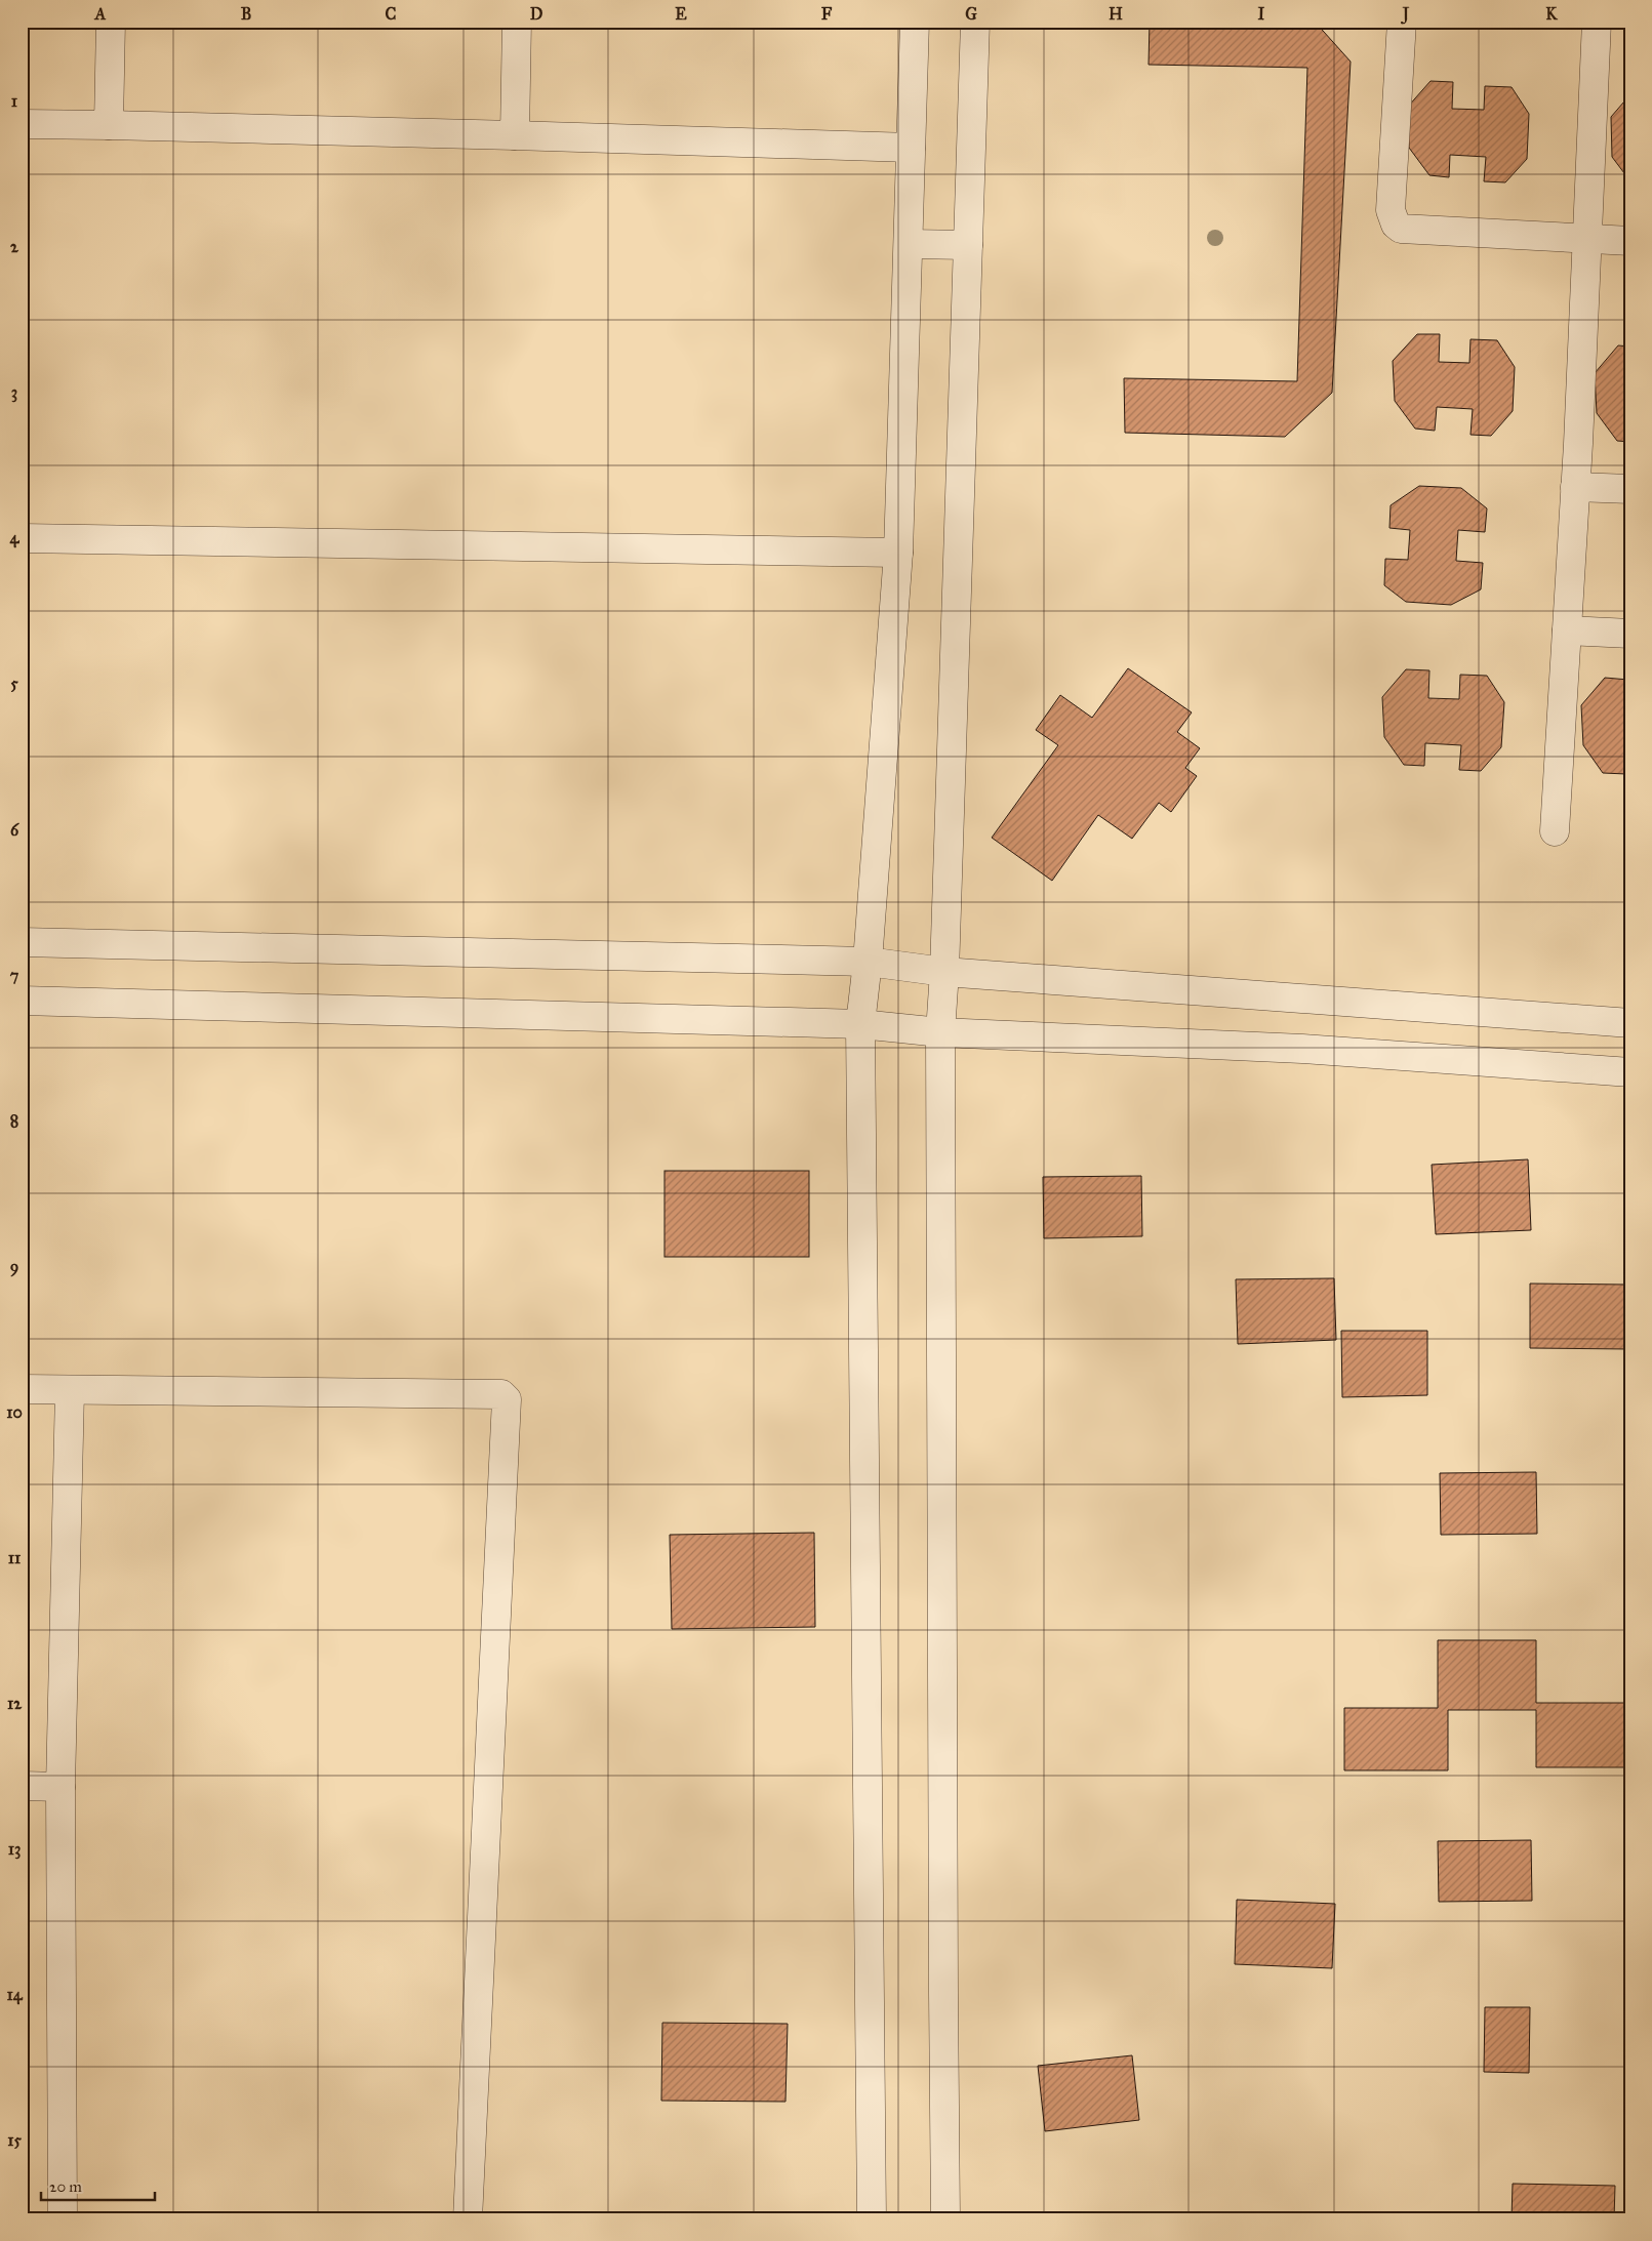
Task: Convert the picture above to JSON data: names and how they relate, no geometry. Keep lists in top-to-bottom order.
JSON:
{
  "scale_bar": "20 m",
  "grid": {
    "columns": [
      "A",
      "B",
      "C",
      "D",
      "E",
      "F",
      "G",
      "H",
      "I",
      "J",
      "K"
    ],
    "rows": [
      "1",
      "2",
      "3",
      "4",
      "5",
      "6",
      "7",
      "8",
      "9",
      "10",
      "11",
      "12",
      "13",
      "14",
      "15"
    ]
  }
}
